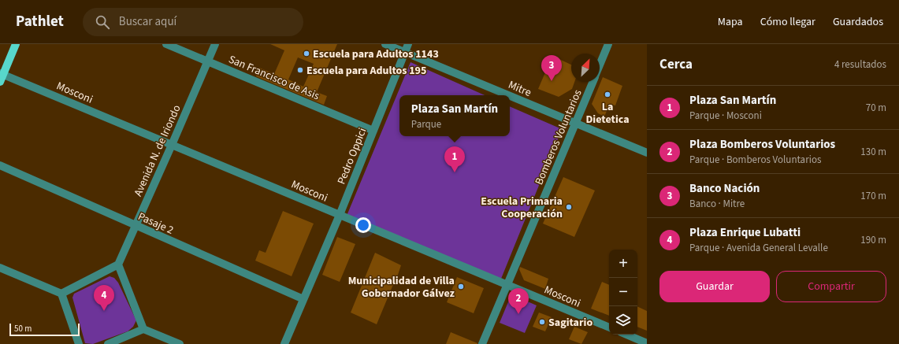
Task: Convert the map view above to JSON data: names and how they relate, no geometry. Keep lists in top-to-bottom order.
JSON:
{
  "streets": {
    "street": [
      "San Francisco de Asis",
      "Mitre",
      "Mosconi",
      "Bomberos Voluntarios",
      "Avenida N. de Iriondo",
      "Pedro Oppici",
      "Pasaje 2"
    ]
  },
  "crossings": [
    ["San Francisco de Asis", "Avenida N. de Iriondo"],
    ["San Francisco de Asis", "Pedro Oppici"],
    ["Mitre", "Bomberos Voluntarios"],
    ["Mitre", "Pedro Oppici"],
    ["Mosconi", "Bomberos Voluntarios"],
    ["Mosconi", "Avenida N. de Iriondo"],
    ["Mosconi", "Pedro Oppici"],
    ["Avenida N. de Iriondo", "Pasaje 2"],
    ["Pedro Oppici", "Pasaje 2"]
  ],
  "places": [
    "Escuela para Adultos 1143",
    "Escuela para Adultos 195",
    "La Dietetica",
    "Escuela Primaria Cooperación",
    "Municipalidad de Villa Gobernador Gálvez",
    "Sagitario"
  ],
  "scale_bar": "50 m",
  "north": "top right",
  "page": {
    "header": "Pathlet",
    "search": "Buscar aquí",
    "nav": ["Mapa", "Cómo llegar", "Guardados"],
    "heading": ["Cerca", "4 resultados"],
    "pins": [
      "3",
      "1",
      "4",
      "2"
    ],
    "list": [
      {
        "mark": "1",
        "name": "Plaza San Martín",
        "note": "Parque · Mosconi",
        "value": "70 m"
      },
      {
        "mark": "2",
        "name": "Plaza Bomberos Voluntarios",
        "note": "Parque · Bomberos Voluntarios",
        "value": "130 m"
      },
      {
        "mark": "3",
        "name": "Banco Nación",
        "note": "Banco · Mitre",
        "value": "170 m"
      },
      {
        "mark": "4",
        "name": "Plaza Enrique Lubatti",
        "note": "Parque · Avenida General Levalle",
        "value": "190 m"
      }
    ],
    "popup": ["Plaza San Martín", "Parque"],
    "map_buttons": ["+", "−"],
    "buttons": ["Guardar", "Compartir"],
    "scale": "50 m"
  }
}
